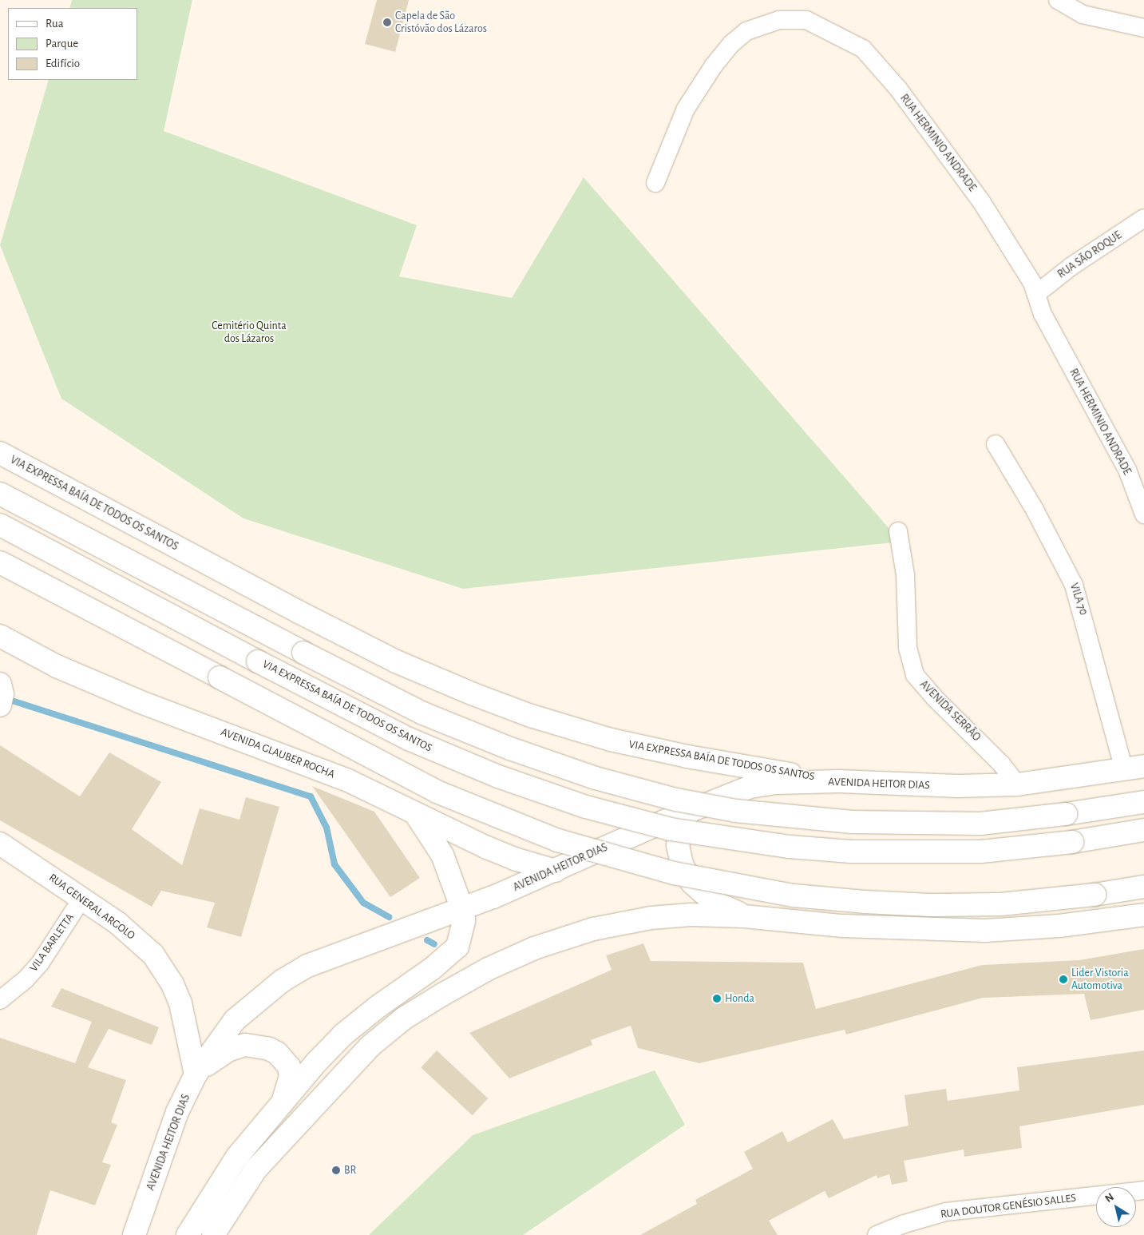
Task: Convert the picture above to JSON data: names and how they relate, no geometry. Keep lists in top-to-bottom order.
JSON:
{
  "streets": {
    "main road": [
      "VIA EXPRESSA BAÍA DE TODOS OS SANTOS",
      "AVENIDA GLAUBER ROCHA",
      "AVENIDA HEITOR DIAS",
      "RUA GENERAL ARGOLO"
    ],
    "street": [
      "RUA HERMINIO ANDRADE",
      "RUA SÃO ROQUE",
      "VILA 70",
      "AVENIDA SERRÃO",
      "VILA BARLETTA",
      "RUA DOUTOR GENÉSIO SALLES"
    ]
  },
  "crossings": [
    ["RUA HERMINIO ANDRADE", "RUA SÃO ROQUE"],
    ["VIA EXPRESSA BAÍA DE TODOS OS SANTOS", "AVENIDA HEITOR DIAS"],
    ["VILA 70", "AVENIDA HEITOR DIAS"],
    ["AVENIDA SERRÃO", "AVENIDA HEITOR DIAS"],
    ["AVENIDA GLAUBER ROCHA", "AVENIDA HEITOR DIAS"],
    ["AVENIDA HEITOR DIAS", "RUA GENERAL ARGOLO"],
    ["RUA GENERAL ARGOLO", "VILA BARLETTA"]
  ],
  "parks": ["Cemitério Quinta dos Lázaros"],
  "places": [
    "Capela de São Cristóvão dos Lázaros",
    "Lider Vistoria Automotiva",
    "Honda",
    "BR"
  ],
  "legend": ["Rua", "Parque", "Edifício"],
  "north": "top left"
}
